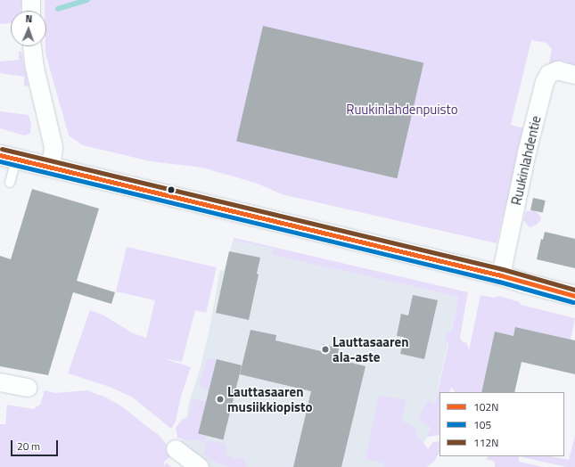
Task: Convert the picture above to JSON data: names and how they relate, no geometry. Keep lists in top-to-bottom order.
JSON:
{
  "streets": {
    "street": ["Ruukinlahdentie"]
  },
  "parks": ["Ruukinlahdenpuisto"],
  "places": ["Lauttasaaren ala-aste", "Lauttasaaren musiikkiopisto"],
  "lines": ["transit line 112N", "transit line 102N", "transit line 105"],
  "legend": ["102N", "105", "112N"],
  "scale_bar": "20 m",
  "north": "top"
}
